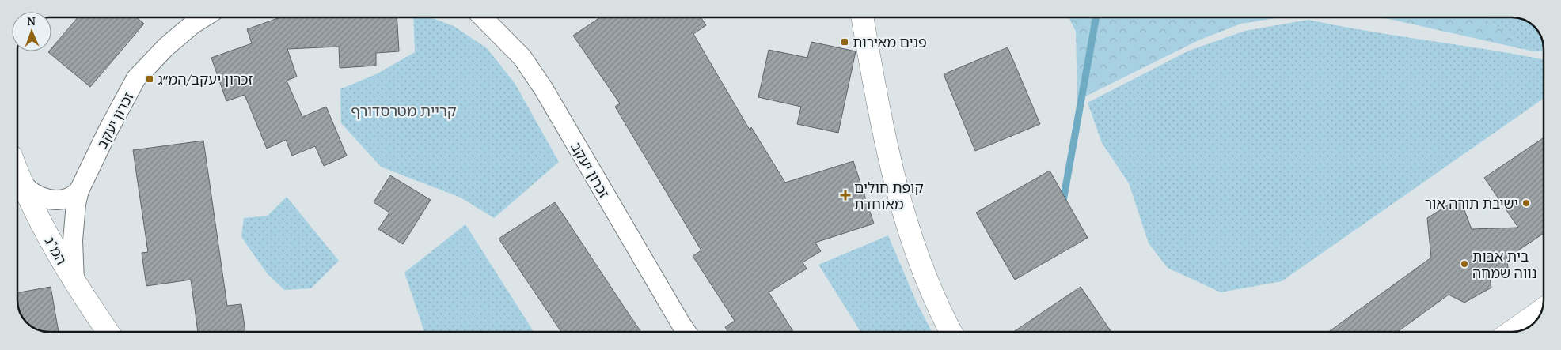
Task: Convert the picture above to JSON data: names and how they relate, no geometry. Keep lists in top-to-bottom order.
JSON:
{
  "streets": {
    "street": ["זכרון יעקב", "המ\"ג"]
  },
  "crossings": [
    ["זכרון יעקב", "המ\"ג"]
  ],
  "districts": ["קריית מטרסדורף"],
  "places": {
    "transit": ["פנים מאירות", "זכרון יעקב/המ״ג"],
    "health": ["קופת חולים מאוחדת"],
    "other": ["ישיבת תורה אור", "בית אבות נווה שמחה"]
  },
  "north": "top"
}
